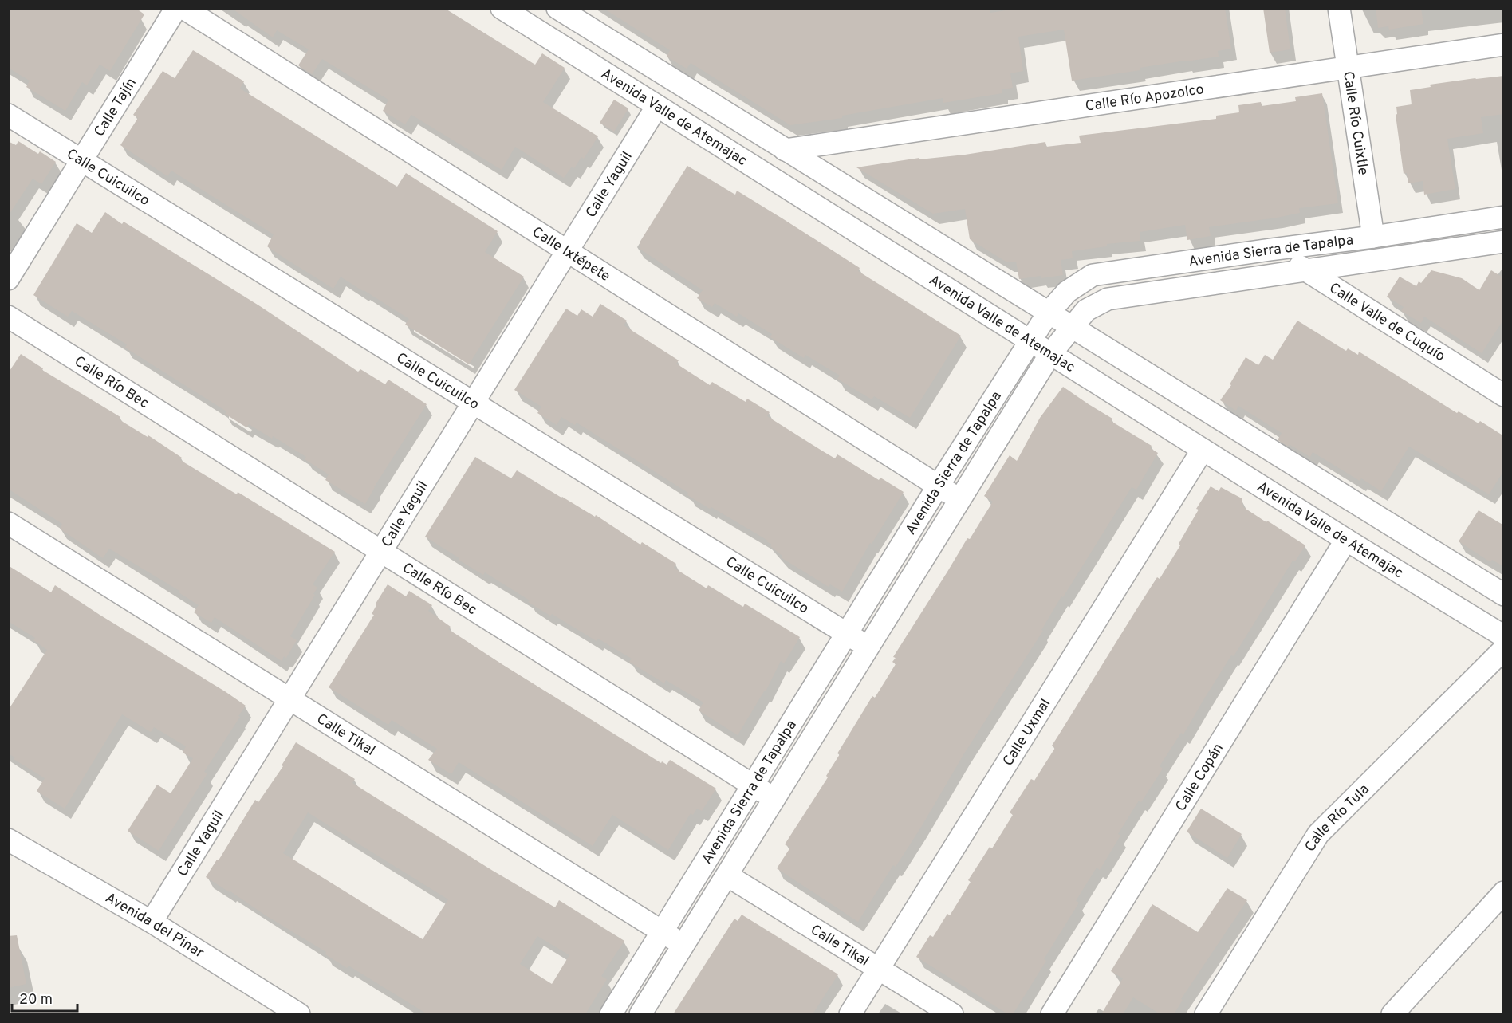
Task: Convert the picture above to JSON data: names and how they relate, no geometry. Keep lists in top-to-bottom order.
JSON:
{
  "streets": {
    "street": [
      "Calle Río Apozolco",
      "Calle Tajín",
      "Avenida Valle de Atemajac",
      "Calle Río Cuixtle",
      "Calle Cuicuilco",
      "Calle Yaguil",
      "Avenida Sierra de Tapalpa",
      "Calle Ixtépete",
      "Calle Valle de Cuquío",
      "Calle Río Bec",
      "Calle Uxmal",
      "Calle Tikal",
      "Calle Copán",
      "Calle Río Tula",
      "Avenida del Pinar"
    ]
  },
  "crossings": [
    ["Calle Río Apozolco", "Calle Río Cuixtle"],
    ["Calle Tajín", "Calle Cuicuilco"],
    ["Avenida Valle de Atemajac", "Calle Yaguil"],
    ["Avenida Valle de Atemajac", "Avenida Sierra de Tapalpa"],
    ["Avenida Valle de Atemajac", "Calle Uxmal"],
    ["Avenida Valle de Atemajac", "Calle Copán"],
    ["Calle Río Cuixtle", "Avenida Sierra de Tapalpa"],
    ["Calle Cuicuilco", "Calle Yaguil"],
    ["Calle Cuicuilco", "Avenida Sierra de Tapalpa"],
    ["Calle Yaguil", "Calle Ixtépete"],
    ["Calle Yaguil", "Calle Río Bec"],
    ["Calle Yaguil", "Calle Tikal"],
    ["Calle Yaguil", "Avenida del Pinar"],
    ["Avenida Sierra de Tapalpa", "Calle Ixtépete"],
    ["Avenida Sierra de Tapalpa", "Calle Valle de Cuquío"],
    ["Avenida Sierra de Tapalpa", "Calle Río Bec"],
    ["Avenida Sierra de Tapalpa", "Calle Tikal"],
    ["Calle Uxmal", "Calle Tikal"]
  ],
  "scale_bar": "20 m"
}
